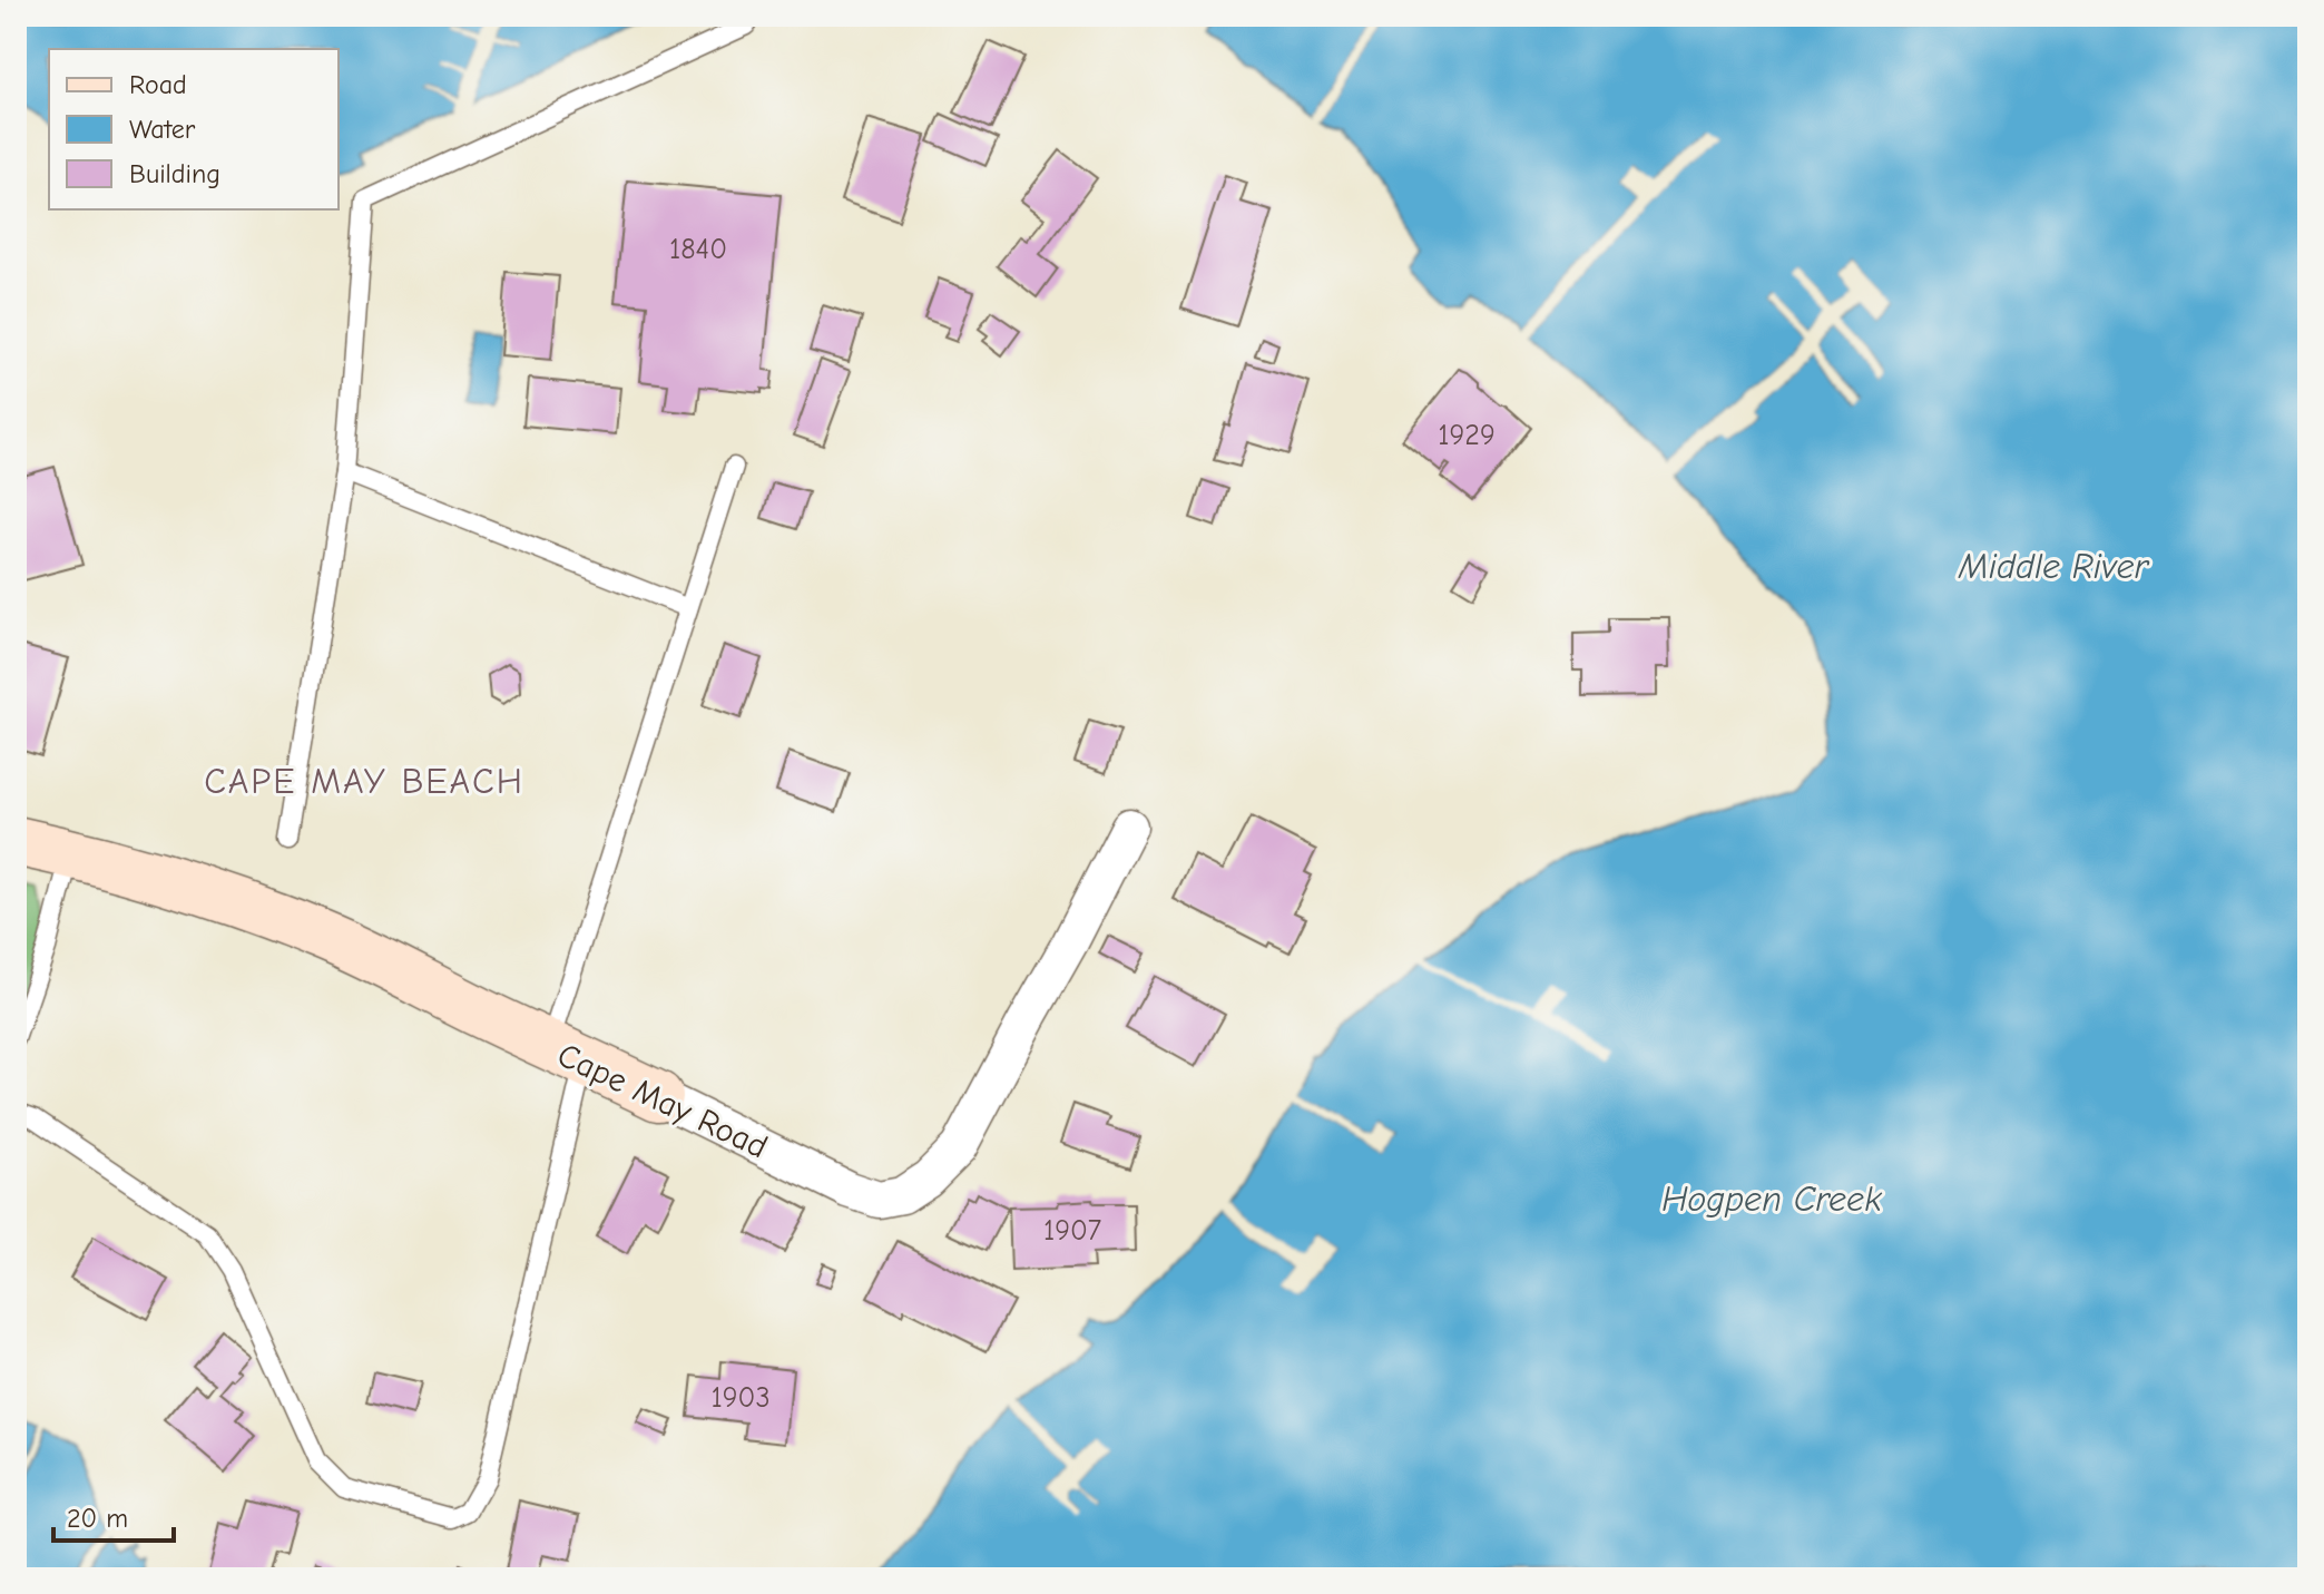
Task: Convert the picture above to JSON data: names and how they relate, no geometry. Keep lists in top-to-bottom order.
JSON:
{
  "streets": {
    "street": ["Cape May Road"]
  },
  "districts": ["CAPE MAY BEACH"],
  "water": ["Middle River", "Hogpen Creek"],
  "house_numbers": [
    "1840",
    "1929",
    "1907",
    "1903"
  ],
  "legend": ["Road", "Water", "Building"],
  "scale_bar": "20 m"
}
